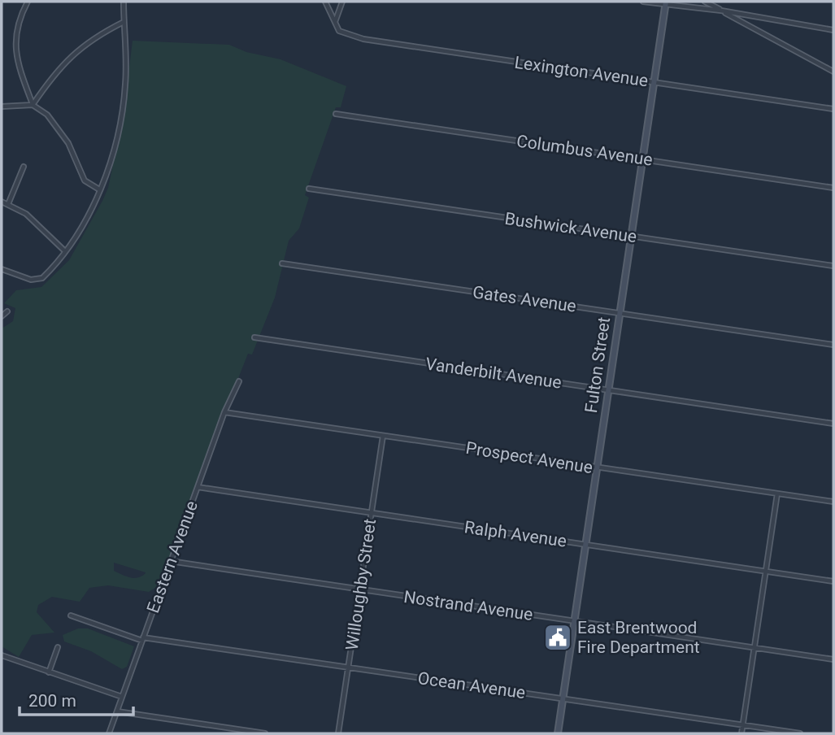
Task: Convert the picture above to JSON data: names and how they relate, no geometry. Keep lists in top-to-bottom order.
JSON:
{
  "streets": {
    "street": [
      "Lexington Avenue",
      "Columbus Avenue",
      "Bushwick Avenue",
      "Gates Avenue",
      "Fulton Street",
      "Vanderbilt Avenue",
      "Prospect Avenue",
      "Ralph Avenue",
      "Eastern Avenue",
      "Willoughby Street",
      "Nostrand Avenue",
      "Ocean Avenue"
    ]
  },
  "crossings": [
    ["Lexington Avenue", "Fulton Street"],
    ["Columbus Avenue", "Fulton Street"],
    ["Bushwick Avenue", "Fulton Street"],
    ["Gates Avenue", "Fulton Street"],
    ["Fulton Street", "Vanderbilt Avenue"],
    ["Fulton Street", "Prospect Avenue"],
    ["Fulton Street", "Ralph Avenue"],
    ["Fulton Street", "Nostrand Avenue"],
    ["Fulton Street", "Ocean Avenue"],
    ["Prospect Avenue", "Eastern Avenue"],
    ["Prospect Avenue", "Willoughby Street"],
    ["Ralph Avenue", "Eastern Avenue"],
    ["Ralph Avenue", "Willoughby Street"],
    ["Eastern Avenue", "Nostrand Avenue"],
    ["Eastern Avenue", "Ocean Avenue"],
    ["Willoughby Street", "Nostrand Avenue"],
    ["Willoughby Street", "Ocean Avenue"]
  ],
  "places": {
    "public building": ["East Brentwood Fire Department"]
  },
  "scale_bar": "200 m"
}
